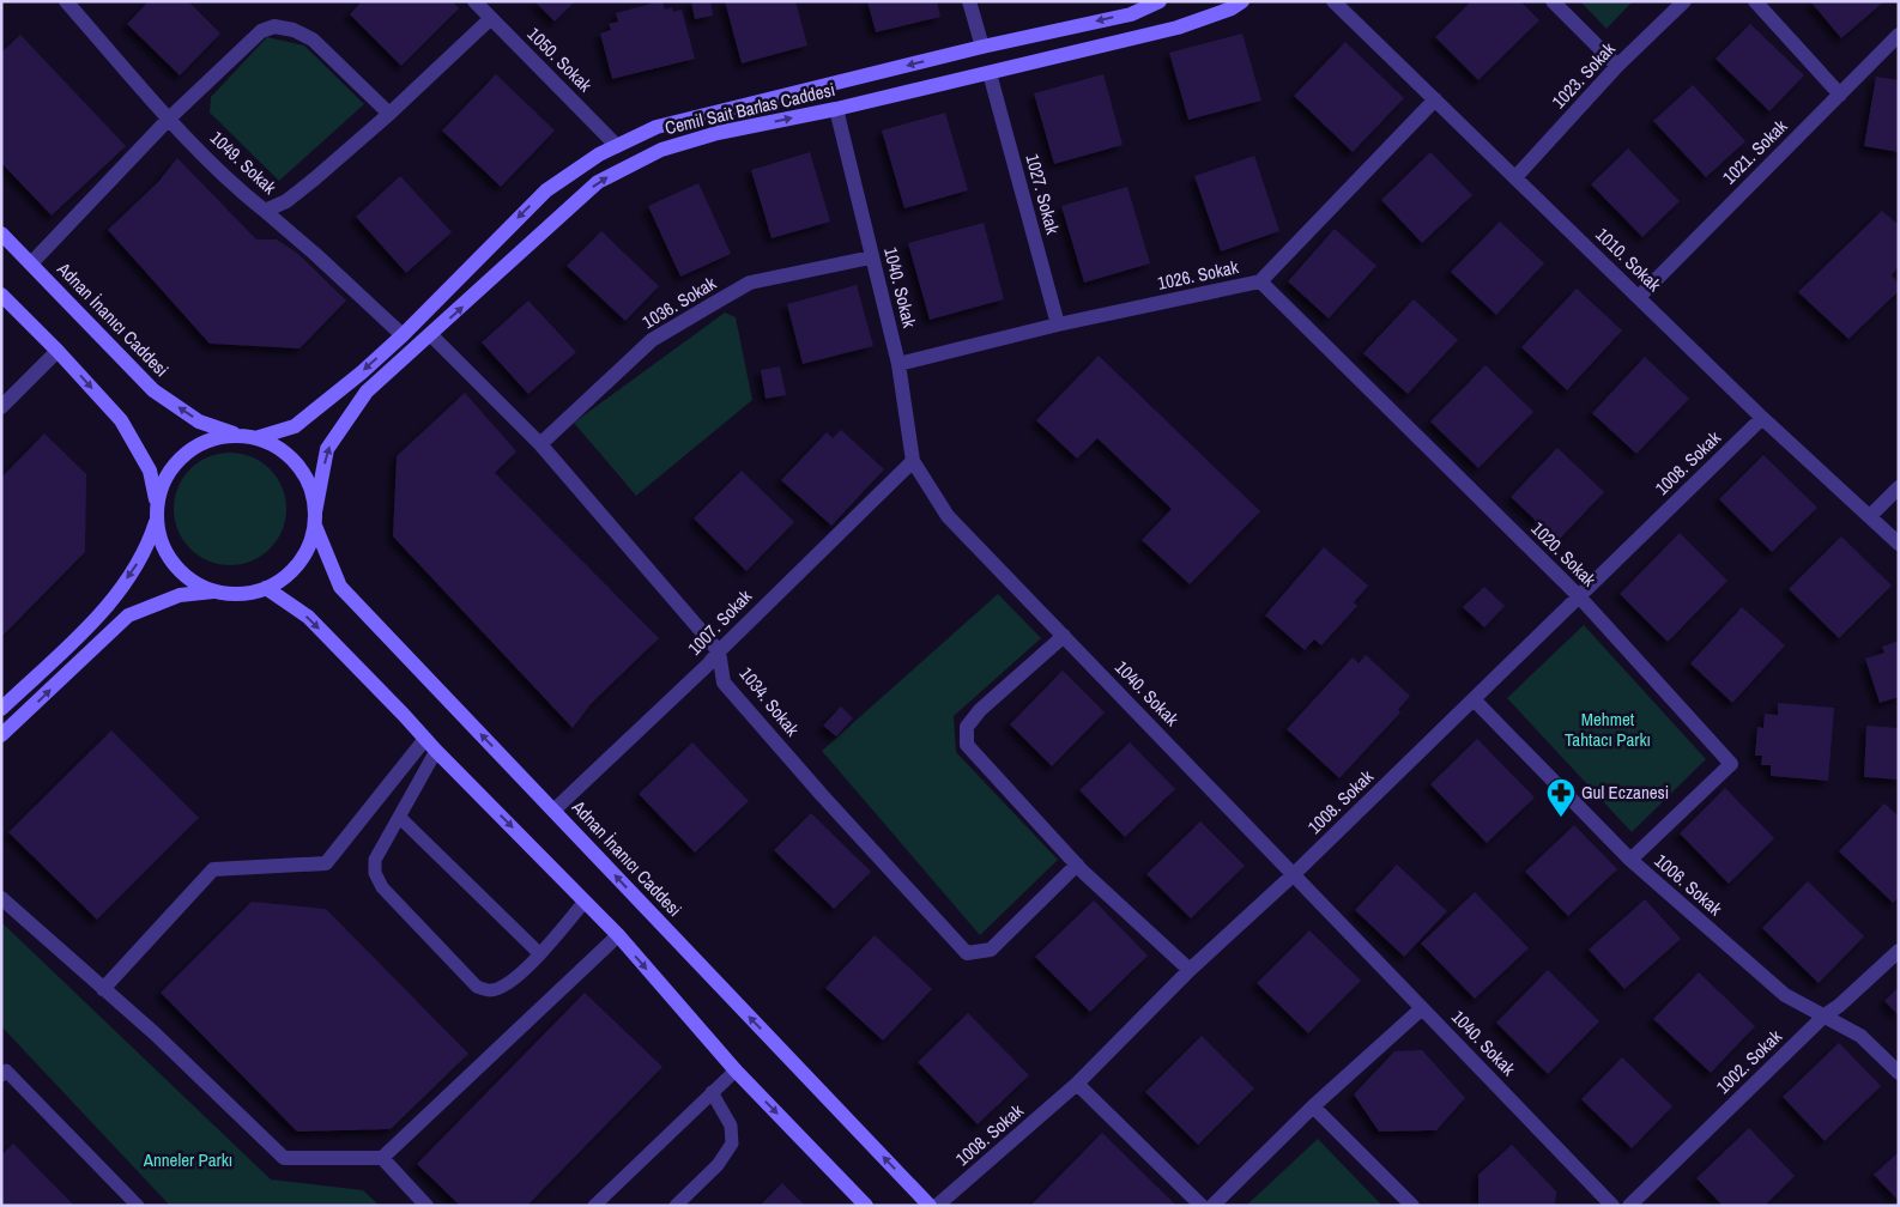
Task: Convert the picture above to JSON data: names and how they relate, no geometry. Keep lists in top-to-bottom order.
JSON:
{
  "streets": {
    "main road": ["Cemil Sait Barlas Caddesi", "Adnan İnanıcı Caddesi"],
    "street": [
      "1050. Sokak",
      "1023. Sokak",
      "1021. Sokak",
      "1049. Sokak",
      "1027. Sokak",
      "1010. Sokak",
      "1026. Sokak",
      "1040. Sokak",
      "1036. Sokak",
      "1008. Sokak",
      "1020. Sokak",
      "1007. Sokak",
      "1034. Sokak",
      "1006. Sokak",
      "1002. Sokak"
    ]
  },
  "crossings": [
    ["1050. Sokak", "Cemil Sait Barlas Caddesi"],
    ["1050. Sokak", "1049. Sokak"],
    ["1023. Sokak", "1010. Sokak"],
    ["Cemil Sait Barlas Caddesi", "1027. Sokak"],
    ["Cemil Sait Barlas Caddesi", "1040. Sokak"],
    ["Cemil Sait Barlas Caddesi", "Adnan İnanıcı Caddesi"],
    ["1021. Sokak", "1010. Sokak"],
    ["1027. Sokak", "1026. Sokak"],
    ["1010. Sokak", "1026. Sokak"],
    ["1010. Sokak", "1008. Sokak"],
    ["1026. Sokak", "1040. Sokak"],
    ["1026. Sokak", "1020. Sokak"],
    ["1040. Sokak", "1036. Sokak"],
    ["1040. Sokak", "1008. Sokak"],
    ["1040. Sokak", "1007. Sokak"],
    ["Adnan İnanıcı Caddesi", "1007. Sokak"],
    ["1008. Sokak", "1020. Sokak"],
    ["1008. Sokak", "1006. Sokak"],
    ["1020. Sokak", "1006. Sokak"],
    ["1007. Sokak", "1034. Sokak"],
    ["1006. Sokak", "1002. Sokak"]
  ],
  "parks": ["Mehmet Tahtacı Parkı", "Anneler Parkı"],
  "places": {
    "pharmacy": ["Gul Eczanesi"]
  }
}
